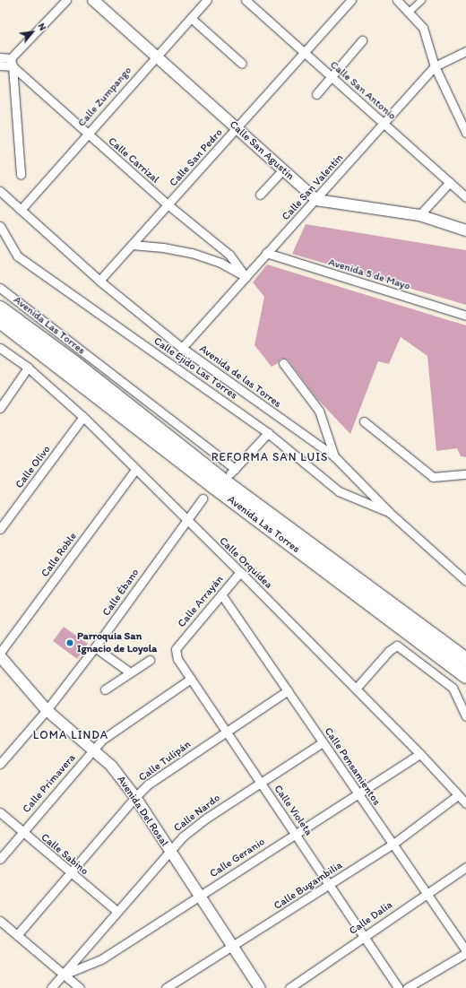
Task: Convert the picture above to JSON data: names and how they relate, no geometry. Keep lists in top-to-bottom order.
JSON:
{
  "streets": {
    "highway": ["Avenida Las Torres"],
    "street": [
      "Calle San Antonio",
      "Calle Zumpango",
      "Calle San Agustín",
      "Calle San Pedro",
      "Calle Carrizal",
      "Calle San Valentín",
      "Avenida 5 de Mayo",
      "Calle Ejido Las Torres",
      "Avenida de las Torres",
      "Calle Olivo",
      "Calle Roble",
      "Calle Orquídea",
      "Calle Ébano",
      "Calle Arrayán",
      "Calle Tulipán",
      "Calle Pensamientos",
      "Calle Primavera",
      "Calle Violeta",
      "Avenida Del Rosal",
      "Calle Nardo",
      "Calle Sabino",
      "Calle Geranio",
      "Calle Bugambilia",
      "Calle Dalia"
    ]
  },
  "crossings": [
    ["Calle San Antonio", "Calle San Pedro"],
    ["Calle San Antonio", "Calle San Valentín"],
    ["Calle Zumpango", "Calle San Agustín"],
    ["Calle Zumpango", "Calle Carrizal"],
    ["Calle Zumpango", "Avenida de las Torres"],
    ["Calle San Agustín", "Calle San Pedro"],
    ["Calle San Agustín", "Calle San Valentín"],
    ["Calle San Pedro", "Calle Carrizal"],
    ["Calle San Pedro", "Avenida de las Torres"],
    ["Calle Carrizal", "Calle San Valentín"],
    ["Calle San Valentín", "Avenida 5 de Mayo"],
    ["Calle San Valentín", "Avenida de las Torres"],
    ["Avenida Las Torres", "Calle Ejido Las Torres"],
    ["Calle Ejido Las Torres", "Avenida de las Torres"],
    ["Calle Olivo", "Calle Orquídea"],
    ["Calle Roble", "Calle Orquídea"],
    ["Calle Orquídea", "Calle Ébano"],
    ["Calle Orquídea", "Calle Arrayán"],
    ["Calle Orquídea", "Calle Geranio"],
    ["Calle Orquídea", "Calle Bugambilia"],
    ["Calle Ébano", "Avenida Del Rosal"],
    ["Calle Arrayán", "Calle Pensamientos"],
    ["Calle Arrayán", "Calle Violeta"],
    ["Calle Tulipán", "Calle Pensamientos"],
    ["Calle Tulipán", "Calle Violeta"],
    ["Calle Tulipán", "Avenida Del Rosal"],
    ["Calle Tulipán", "Calle Sabino"],
    ["Calle Pensamientos", "Calle Nardo"],
    ["Calle Pensamientos", "Calle Geranio"],
    ["Calle Pensamientos", "Calle Bugambilia"],
    ["Calle Pensamientos", "Calle Dalia"],
    ["Calle Primavera", "Calle Violeta"],
    ["Calle Primavera", "Avenida Del Rosal"],
    ["Calle Primavera", "Calle Sabino"],
    ["Calle Violeta", "Calle Nardo"],
    ["Calle Violeta", "Calle Geranio"],
    ["Calle Violeta", "Calle Bugambilia"],
    ["Calle Violeta", "Calle Dalia"],
    ["Avenida Del Rosal", "Calle Nardo"],
    ["Avenida Del Rosal", "Calle Geranio"],
    ["Avenida Del Rosal", "Calle Bugambilia"],
    ["Calle Nardo", "Calle Sabino"],
    ["Calle Nardo", "Calle Geranio"]
  ],
  "districts": ["REFORMA SAN LUIS", "LOMA LINDA"],
  "places": ["Parroquia San Ignacio de Loyola"],
  "north": "top right"
}
